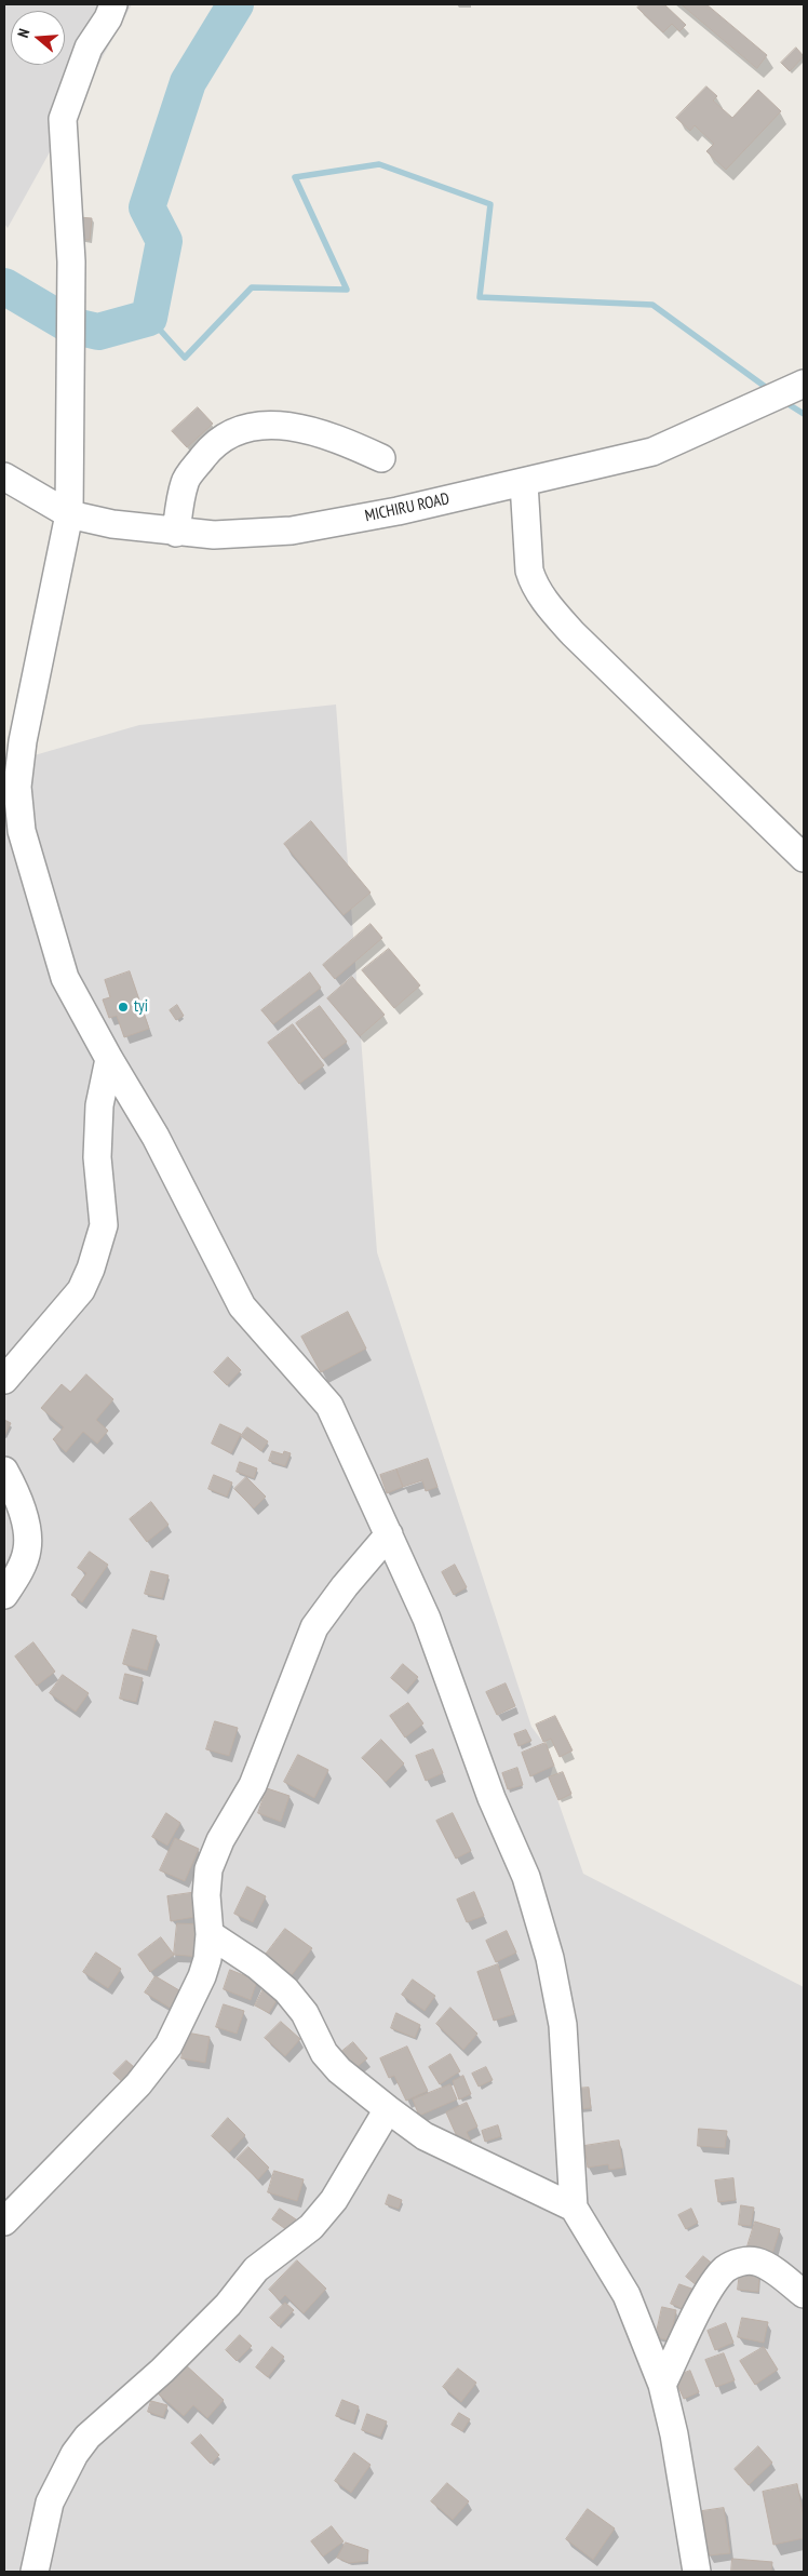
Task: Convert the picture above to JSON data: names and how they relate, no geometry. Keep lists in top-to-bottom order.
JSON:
{
  "streets": {
    "street": ["MICHIRU ROAD"]
  },
  "places": ["tyi"],
  "north": "left"
}
